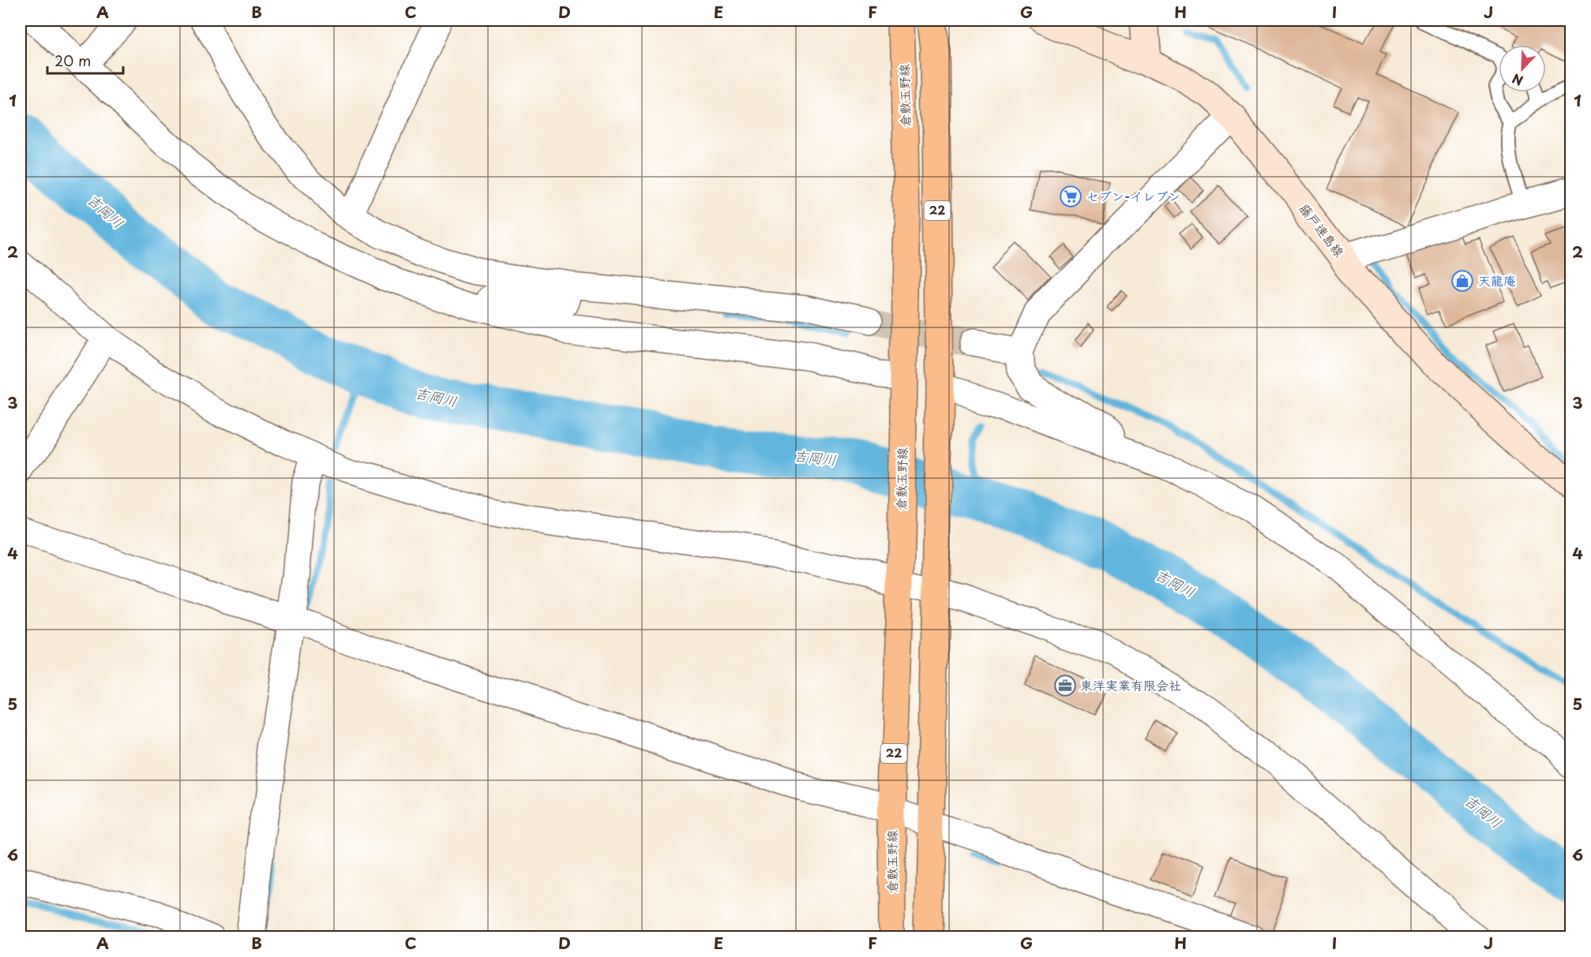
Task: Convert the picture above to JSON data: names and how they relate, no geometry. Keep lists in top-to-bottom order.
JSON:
{
  "streets": {
    "main road": ["倉敷玉野線", "22", "藤戸連島線"]
  },
  "water": ["吉岡川"],
  "places": {
    "supermarket": ["セブン-イレブン"],
    "shop": ["天龍庵"],
    "office": ["東洋実業有限会社"]
  },
  "scale_bar": "20 m",
  "north": "bottom left",
  "grid": {
    "columns": [
      "A",
      "B",
      "C",
      "D",
      "E",
      "F",
      "G",
      "H",
      "I",
      "J"
    ],
    "rows": [
      "1",
      "2",
      "3",
      "4",
      "5",
      "6"
    ]
  }
}
